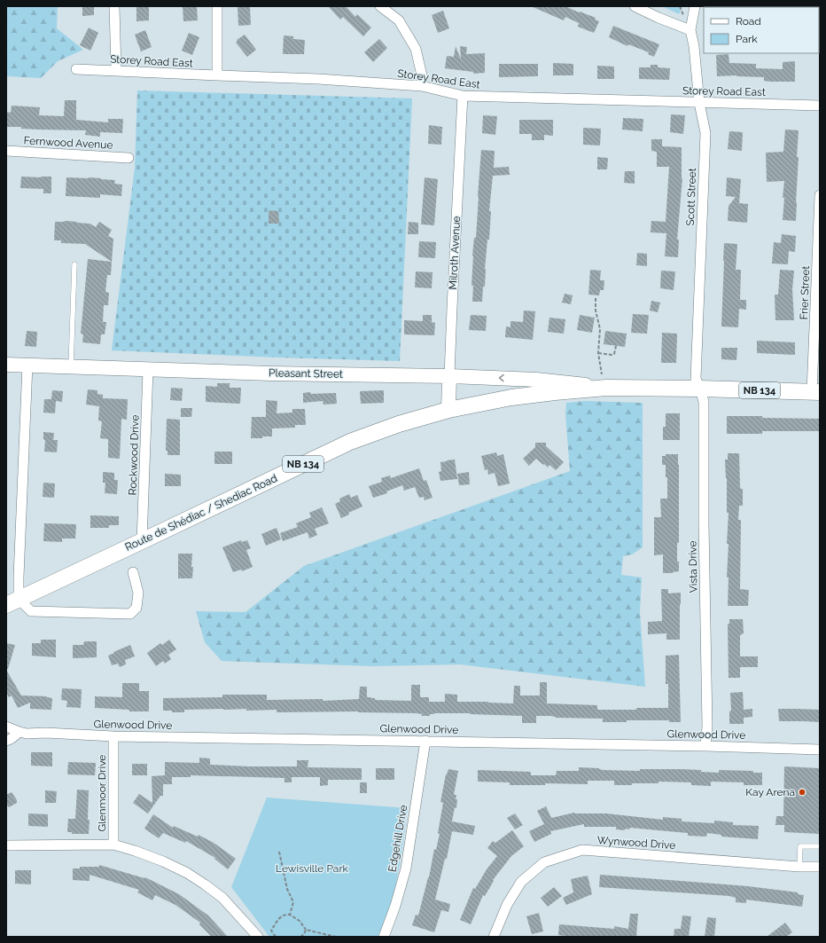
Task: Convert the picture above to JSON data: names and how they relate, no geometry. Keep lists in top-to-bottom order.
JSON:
{
  "streets": {
    "main road": ["NB 134", "Route de Shédiac / Shediac Road"],
    "street": [
      "Storey Road East",
      "Fernwood Avenue",
      "Scott Street",
      "Milroth Avenue",
      "Frier Street",
      "Pleasant Street",
      "Rockwood Drive",
      "Vista Drive",
      "Glenwood Drive",
      "Glenmoor Drive",
      "Edgehill Drive",
      "Wynwood Drive"
    ]
  },
  "crossings": [
    ["Storey Road East", "Scott Street"],
    ["Storey Road East", "Milroth Avenue"],
    ["Scott Street", "Route de Shédiac / Shediac Road"],
    ["Scott Street", "Vista Drive"],
    ["Milroth Avenue", "Pleasant Street"],
    ["Milroth Avenue", "Route de Shédiac / Shediac Road"],
    ["Frier Street", "Route de Shédiac / Shediac Road"],
    ["Pleasant Street", "Rockwood Drive"],
    ["Pleasant Street", "Route de Shédiac / Shediac Road"],
    ["Rockwood Drive", "Route de Shédiac / Shediac Road"],
    ["Route de Shédiac / Shediac Road", "Vista Drive"],
    ["Vista Drive", "Glenwood Drive"],
    ["Glenwood Drive", "Glenmoor Drive"],
    ["Glenwood Drive", "Edgehill Drive"]
  ],
  "parks": ["Lewisville Park"],
  "places": ["Kay Arena"],
  "legend": ["Road", "Park"]
}
